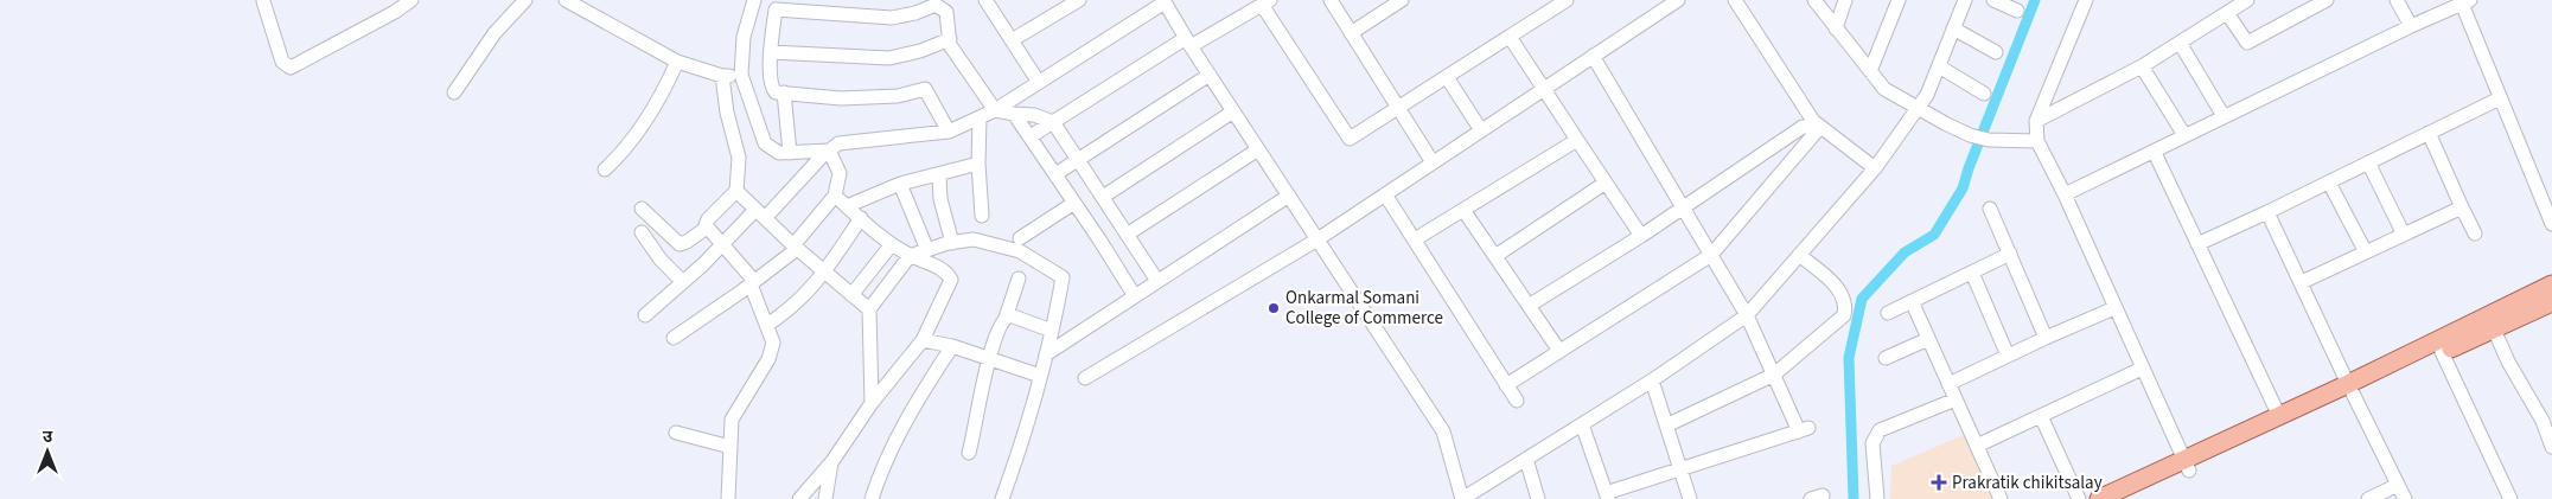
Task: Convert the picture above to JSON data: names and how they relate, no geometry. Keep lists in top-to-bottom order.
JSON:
{
  "places": {
    "other": ["Onkarmal Somani College of Commerce"],
    "health": ["Prakratik chikitsalay"]
  },
  "north": "top"
}
